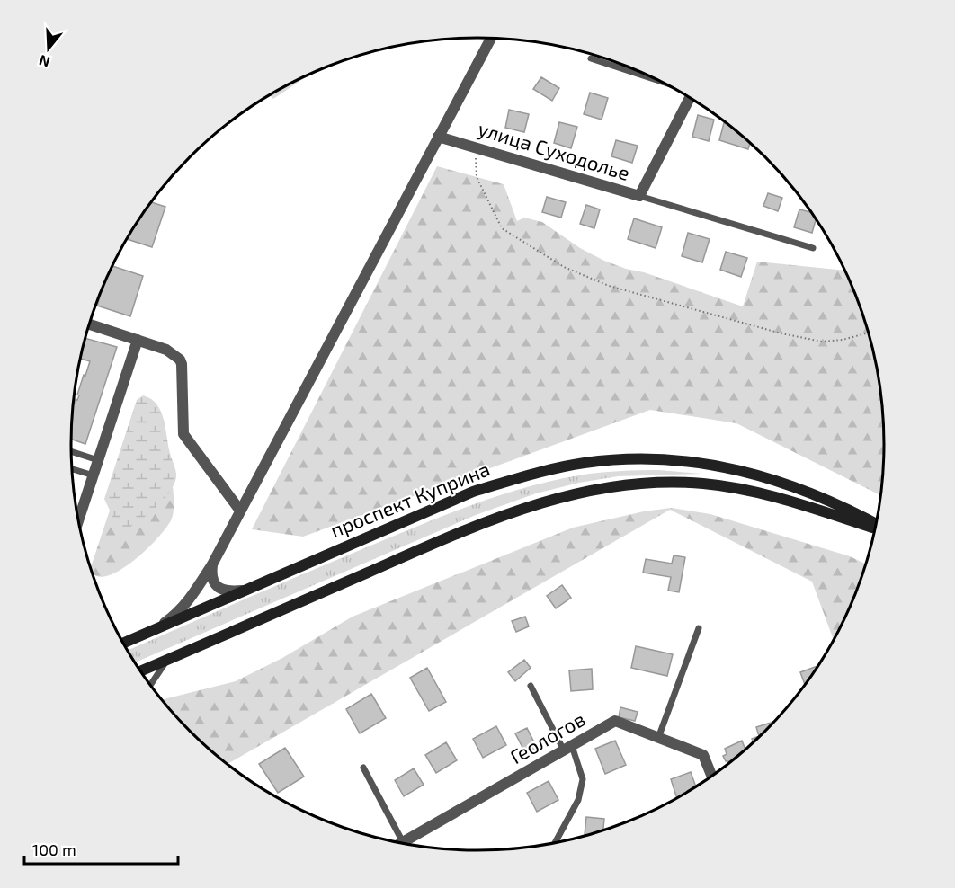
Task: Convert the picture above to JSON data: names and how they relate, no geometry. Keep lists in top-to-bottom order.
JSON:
{
  "streets": {
    "main road": ["проспект Куприна"],
    "street": ["улица Суходолье", "Геологов"]
  },
  "scale_bar": "100 m",
  "north": "bottom"
}
